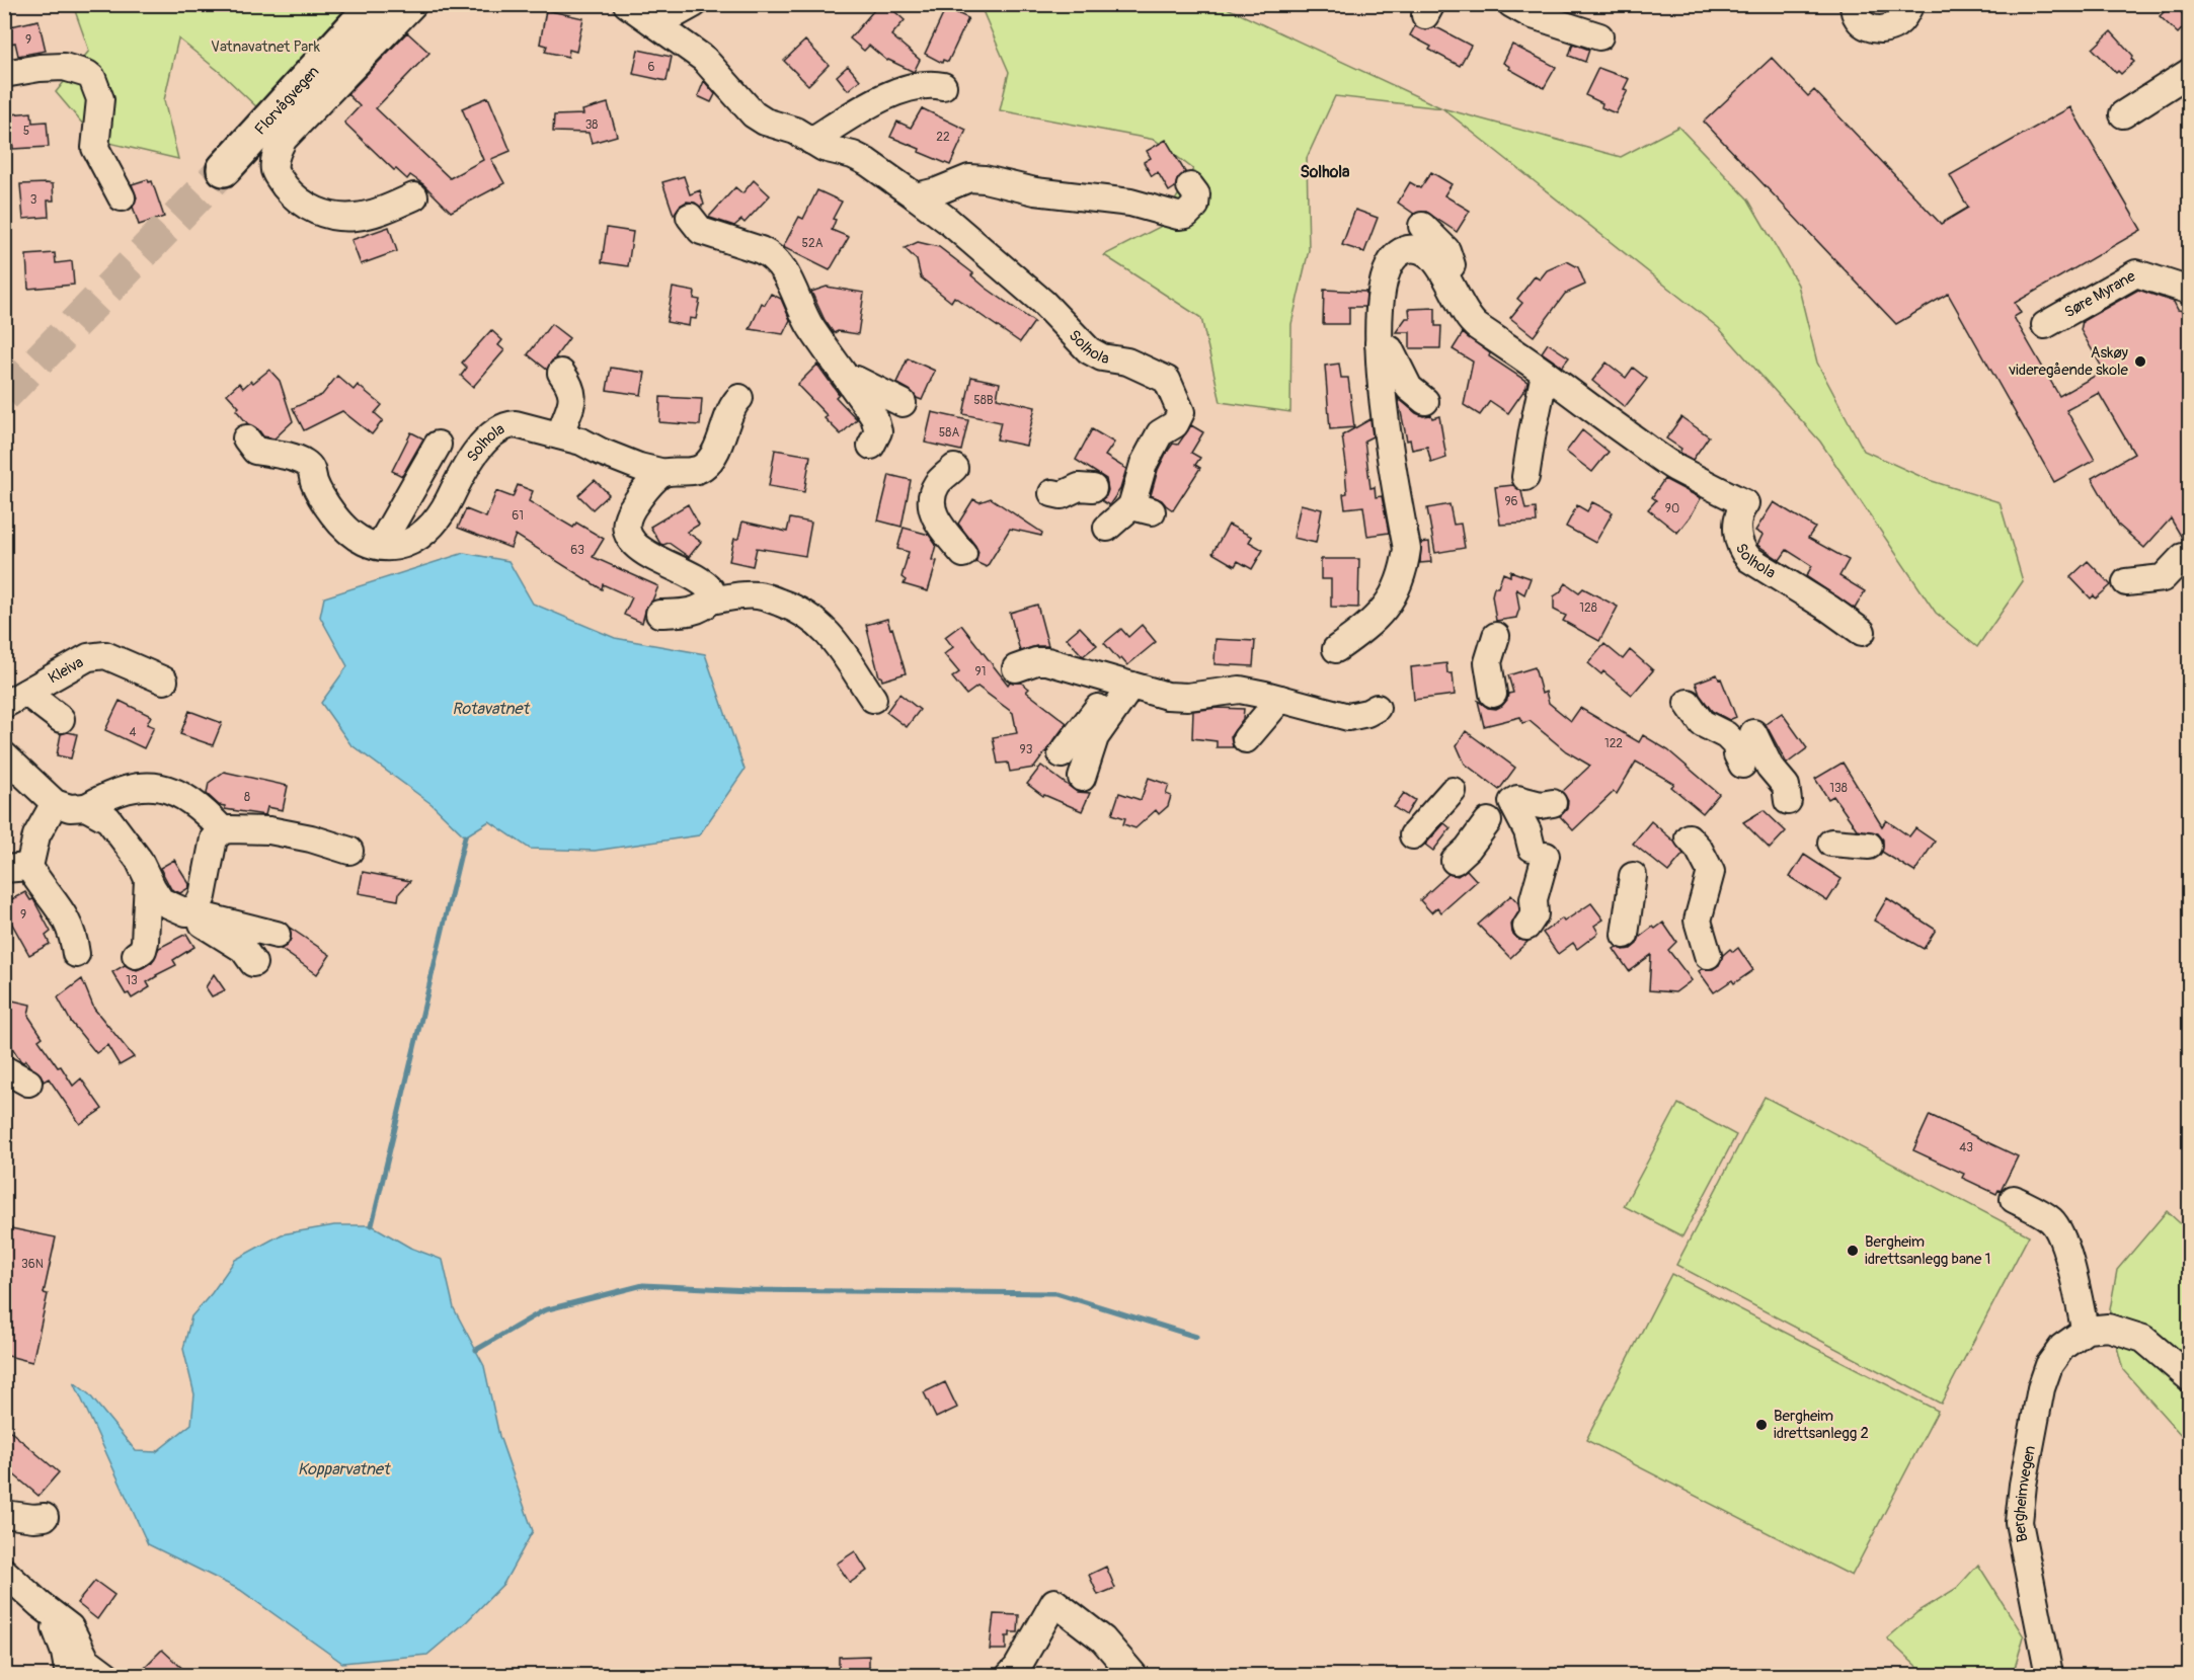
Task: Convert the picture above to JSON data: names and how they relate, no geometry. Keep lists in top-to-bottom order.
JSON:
{
  "streets": {
    "main road": ["Florvågvegen"],
    "street": [
      "Søre Myrane",
      "Solhola",
      "Kleiva",
      "Bergheimvegen"
    ]
  },
  "districts": ["Solhola"],
  "water": ["Rotavatnet", "Kopparvatnet"],
  "parks": ["Vatnavatnet Park"],
  "places": ["Askøy videregående skole", "Bergheim idrettsanlegg bane 1", "Bergheim idrettsanlegg 2"],
  "house_numbers": [
    "9",
    "6",
    "38",
    "5",
    "22",
    "3",
    "52A",
    "58B",
    "58A",
    "96",
    "90",
    "61",
    "63",
    "128",
    "91",
    "4",
    "122",
    "93",
    "138",
    "8",
    "9",
    "13",
    "43",
    "36N"
  ]
}
